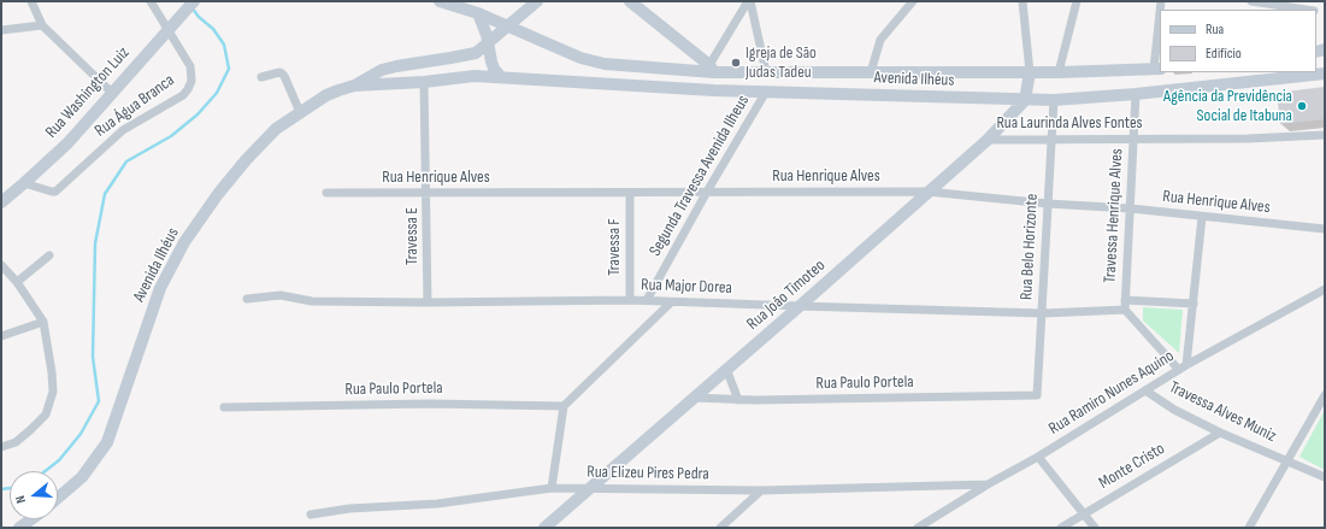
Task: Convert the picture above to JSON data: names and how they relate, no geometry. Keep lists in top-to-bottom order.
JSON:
{
  "streets": {
    "main road": ["Avenida Ilhéus", "Rua Washington Luiz", "Rua João Timoteo"],
    "street": [
      "Rua Água Branca",
      "Rua Laurinda Alves Fontes",
      "Segunda Travessa Avenida Ilheus",
      "Rua Henrique Alves",
      "Travessa Henrique Alves",
      "Travessa E",
      "Travessa F",
      "Rua Belo Horizonte",
      "Rua Major Dorea",
      "Rua Paulo Portela",
      "Rua Ramiro Nunes Aquino",
      "Travessa Alves Muniz",
      "Monte Cristo",
      "Rua Elizeu Pires Pedra"
    ]
  },
  "crossings": [
    ["Avenida Ilhéus", "Segunda Travessa Avenida Ilheus"],
    ["Avenida Ilhéus", "Travessa Henrique Alves"],
    ["Avenida Ilhéus", "Travessa E"],
    ["Avenida Ilhéus", "Rua Belo Horizonte"],
    ["Avenida Ilhéus", "Rua João Timoteo"],
    ["Rua Washington Luiz", "Rua Água Branca"],
    ["Rua Laurinda Alves Fontes", "Travessa Henrique Alves"],
    ["Rua Laurinda Alves Fontes", "Rua Belo Horizonte"],
    ["Rua Laurinda Alves Fontes", "Rua João Timoteo"],
    ["Segunda Travessa Avenida Ilheus", "Rua Henrique Alves"],
    ["Segunda Travessa Avenida Ilheus", "Rua Major Dorea"],
    ["Rua Henrique Alves", "Travessa Henrique Alves"],
    ["Rua Henrique Alves", "Travessa E"],
    ["Rua Henrique Alves", "Travessa F"],
    ["Rua Henrique Alves", "Rua Belo Horizonte"],
    ["Rua Henrique Alves", "Rua João Timoteo"],
    ["Travessa Henrique Alves", "Rua Major Dorea"],
    ["Travessa E", "Rua Major Dorea"],
    ["Travessa F", "Rua Major Dorea"],
    ["Rua Belo Horizonte", "Rua Major Dorea"],
    ["Rua Belo Horizonte", "Rua Paulo Portela"],
    ["Rua Major Dorea", "Rua João Timoteo"],
    ["Rua João Timoteo", "Rua Paulo Portela"],
    ["Rua João Timoteo", "Rua Elizeu Pires Pedra"],
    ["Rua Ramiro Nunes Aquino", "Travessa Alves Muniz"],
    ["Rua Ramiro Nunes Aquino", "Rua Elizeu Pires Pedra"],
    ["Travessa Alves Muniz", "Monte Cristo"]
  ],
  "places": ["Igreja de São Judas Tadeu", "Agência da Previdência Social de Itabuna"],
  "legend": ["Rua", "Edifício"],
  "north": "left"
}
